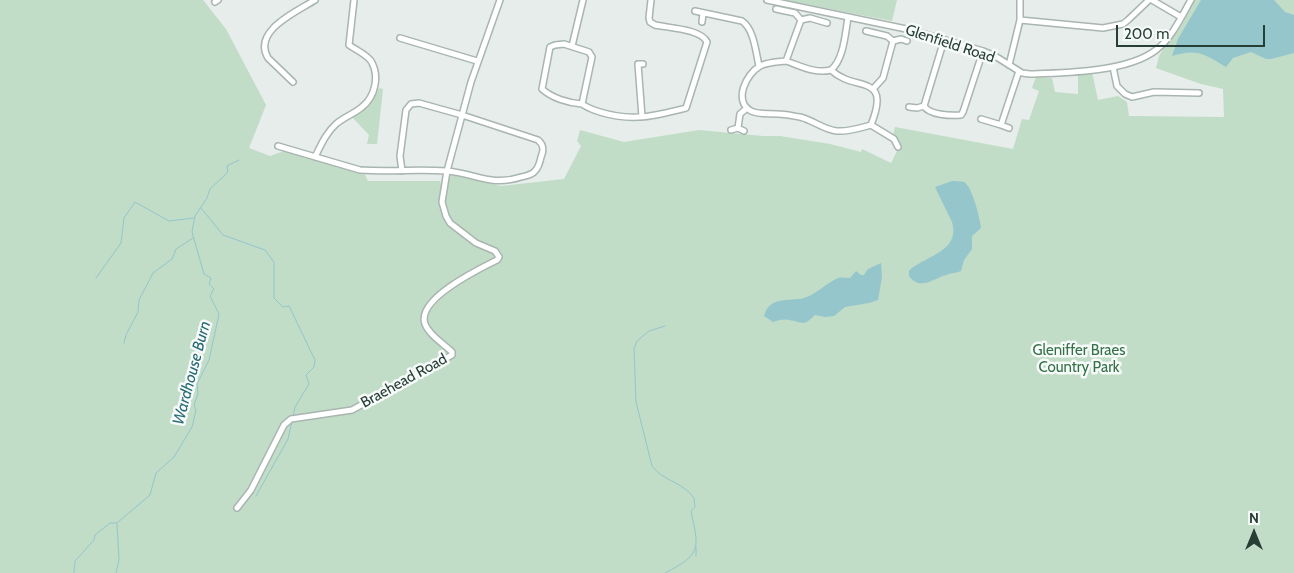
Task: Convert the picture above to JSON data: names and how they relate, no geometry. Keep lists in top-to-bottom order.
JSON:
{
  "streets": {
    "street": ["Glenfield Road", "Braehead Road"]
  },
  "water": ["Wardhouse Burn"],
  "parks": ["Gleniffer Braes Country Park"],
  "scale_bar": "200 m",
  "north": "top"
}
